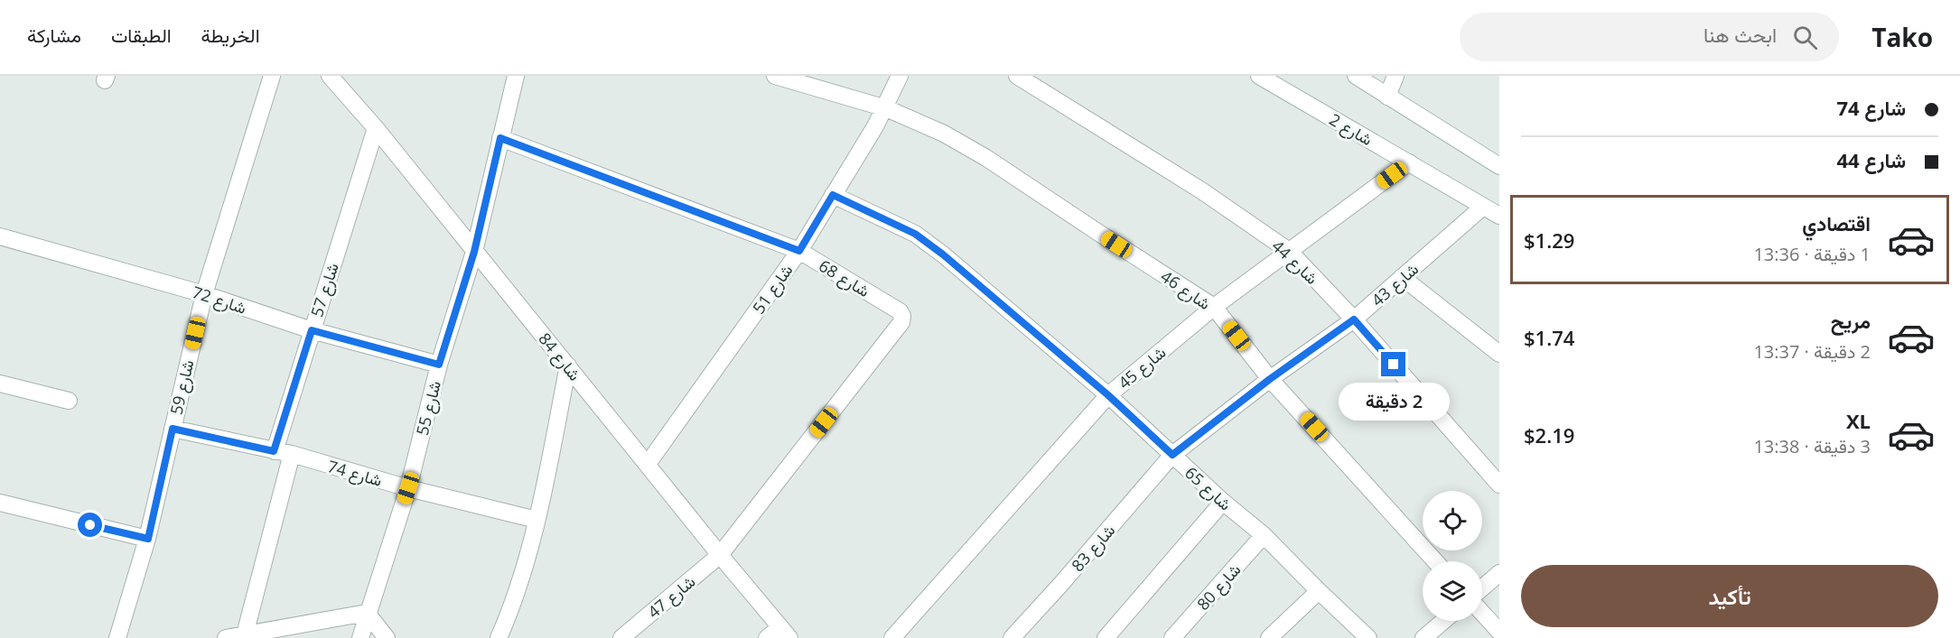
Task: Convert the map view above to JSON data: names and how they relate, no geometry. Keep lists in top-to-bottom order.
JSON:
{
  "streets": {
    "street": [
      "شارع 2",
      "شارع 44",
      "شارع 68",
      "شارع 43",
      "شارع 51",
      "شارع 57",
      "شارع 46",
      "شارع 72",
      "شارع 84",
      "شارع 45",
      "شارع 59",
      "شارع 55",
      "شارع 74",
      "شارع 65",
      "شارع 83",
      "شارع 80",
      "شارع 47"
    ]
  },
  "crossings": [
    ["شارع 2", "شارع 43"],
    ["شارع 2", "شارع 45"],
    ["شارع 44", "شارع 43"],
    ["شارع 44", "شارع 45"],
    ["شارع 68", "شارع 51"],
    ["شارع 68", "شارع 84"],
    ["شارع 68", "شارع 55"],
    ["شارع 68", "شارع 47"],
    ["شارع 43", "شارع 46"],
    ["شارع 43", "شارع 65"],
    ["شارع 43", "شارع 83"],
    ["شارع 51", "شارع 46"],
    ["شارع 51", "شارع 84"],
    ["شارع 51", "شارع 65"],
    ["شارع 57", "شارع 72"],
    ["شارع 57", "شارع 84"],
    ["شارع 57", "شارع 74"],
    ["شارع 46", "شارع 45"],
    ["شارع 72", "شارع 59"],
    ["شارع 72", "شارع 55"],
    ["شارع 84", "شارع 55"],
    ["شارع 84", "شارع 47"],
    ["شارع 45", "شارع 65"],
    ["شارع 59", "شارع 74"],
    ["شارع 55", "شارع 74"],
    ["شارع 65", "شارع 83"],
    ["شارع 65", "شارع 80"]
  ],
  "page": {
    "header": "Tako",
    "search": "ابحث هنا",
    "nav": ["الخريطة", "الطبقات", "مشاركة"],
    "banner": ["شارع 74", "شارع 44"],
    "list": [
      {
        "name": "اقتصادي",
        "note": "1 دقيقة · 13:36",
        "value": "$1.29"
      },
      {
        "name": "مريح",
        "note": "2 دقيقة · 13:37",
        "value": "$1.74"
      },
      {
        "name": "XL",
        "note": "3 دقيقة · 13:38",
        "value": "$2.19"
      }
    ],
    "bubble": "2 دقيقة",
    "buttons": "تأكيد"
  }
}
